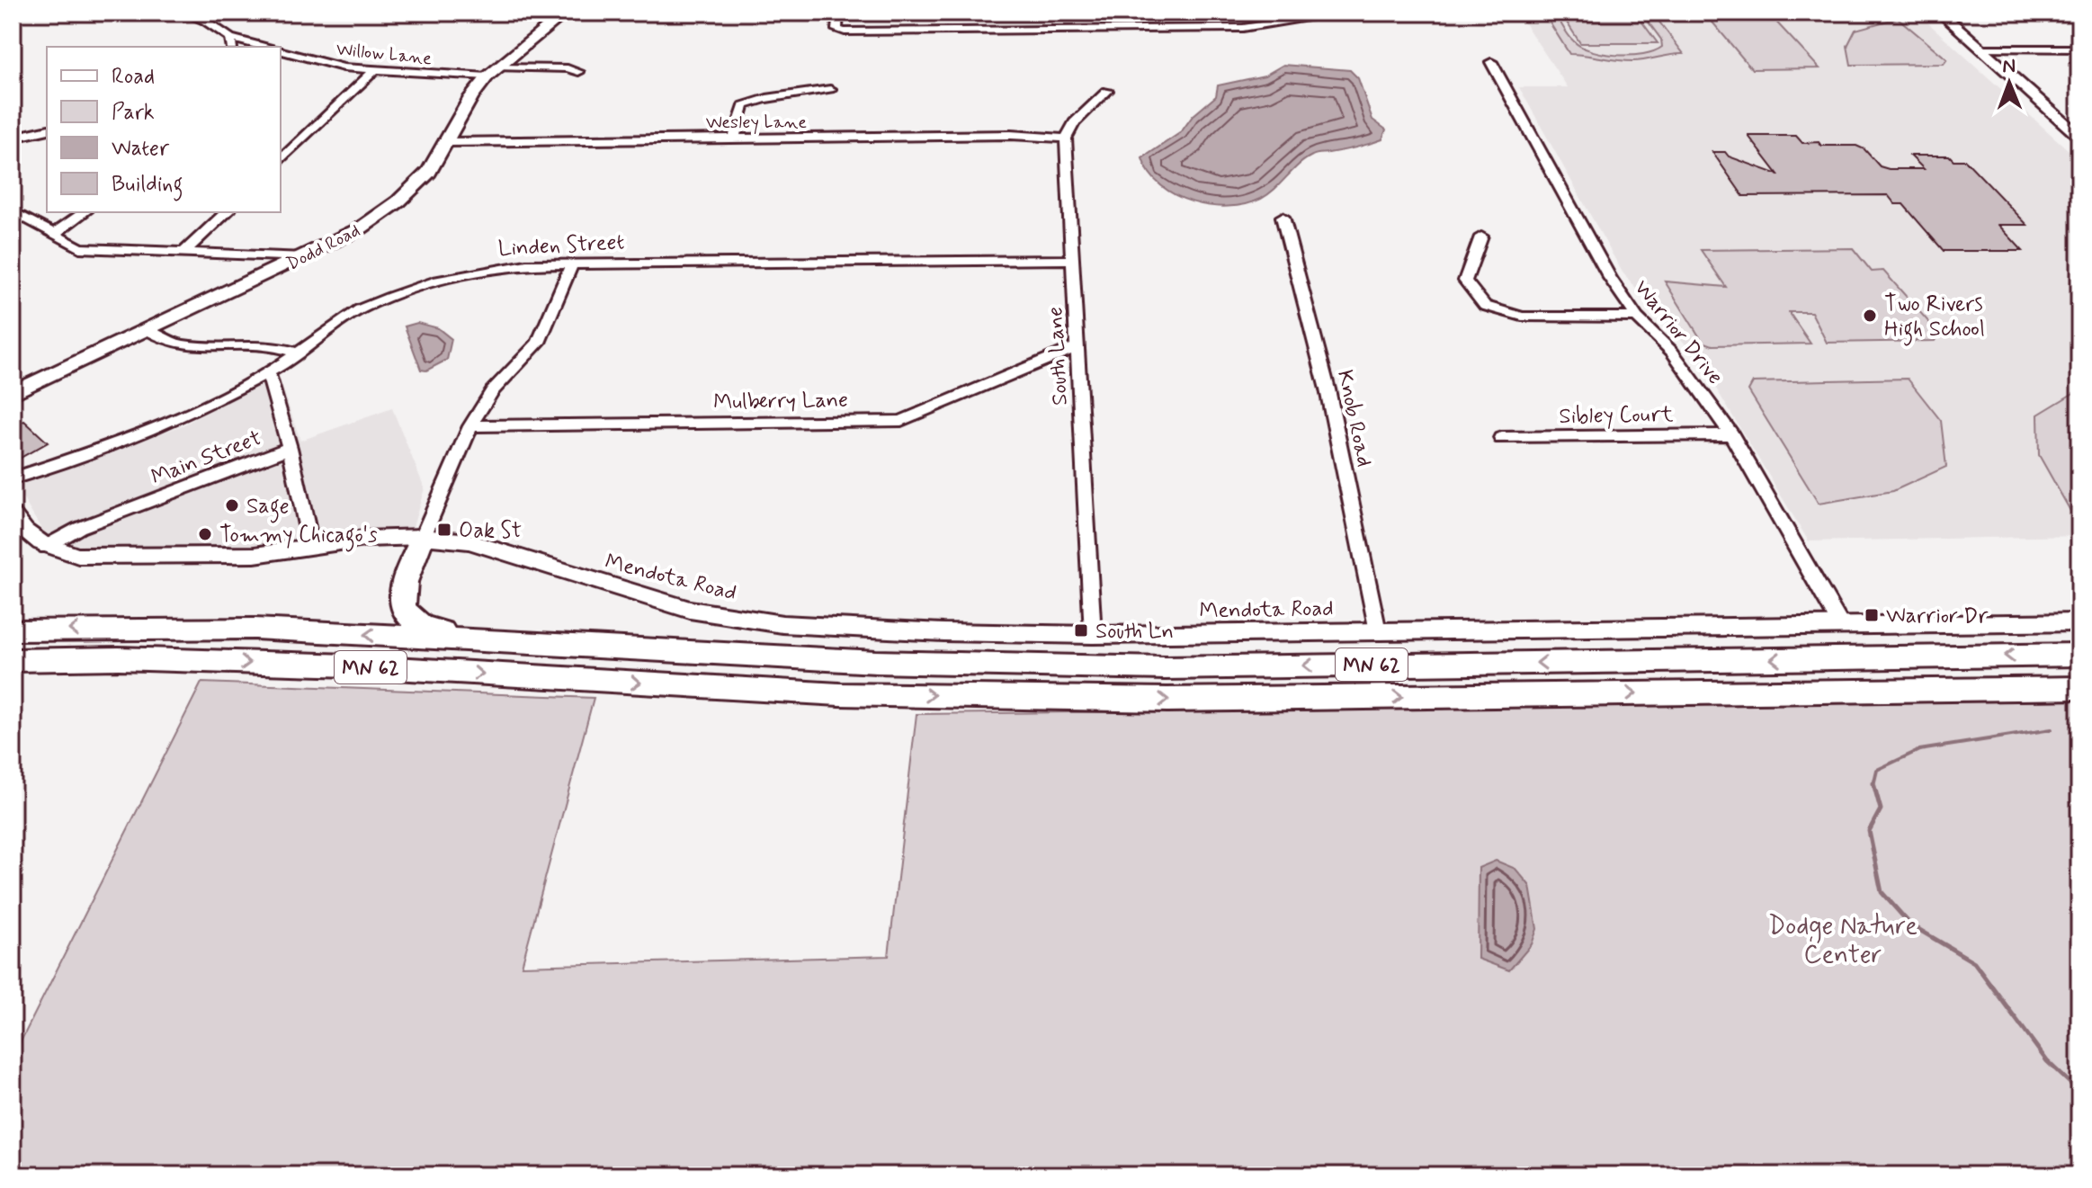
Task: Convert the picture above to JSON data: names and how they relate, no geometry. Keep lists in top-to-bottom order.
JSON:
{
  "streets": {
    "highway": ["MN 62"],
    "main road": ["Dodd Road"],
    "street": [
      "Willow Lane",
      "Wesley Lane",
      "Linden Street",
      "Warrior Drive",
      "South Lane",
      "Mulberry Lane",
      "Sibley Court",
      "Knob Road",
      "Main Street",
      "Mendota Road"
    ]
  },
  "crossings": [
    ["Willow Lane", "Dodd Road"],
    ["Wesley Lane", "Dodd Road"],
    ["Wesley Lane", "South Lane"],
    ["Linden Street", "South Lane"],
    ["Warrior Drive", "Sibley Court"],
    ["Warrior Drive", "Mendota Road"],
    ["South Lane", "Mulberry Lane"],
    ["South Lane", "Mendota Road"],
    ["Knob Road", "Mendota Road"],
    ["Main Street", "Mendota Road"]
  ],
  "parks": ["Dodge Nature Center"],
  "places": {
    "other": ["Two Rivers High School", "Sage", "Tommy Chicago's"],
    "transit": ["Oak St", "Warrior Dr", "South Ln"]
  },
  "legend": [
    "Road",
    "Park",
    "Water",
    "Building"
  ],
  "north": "top"
}
